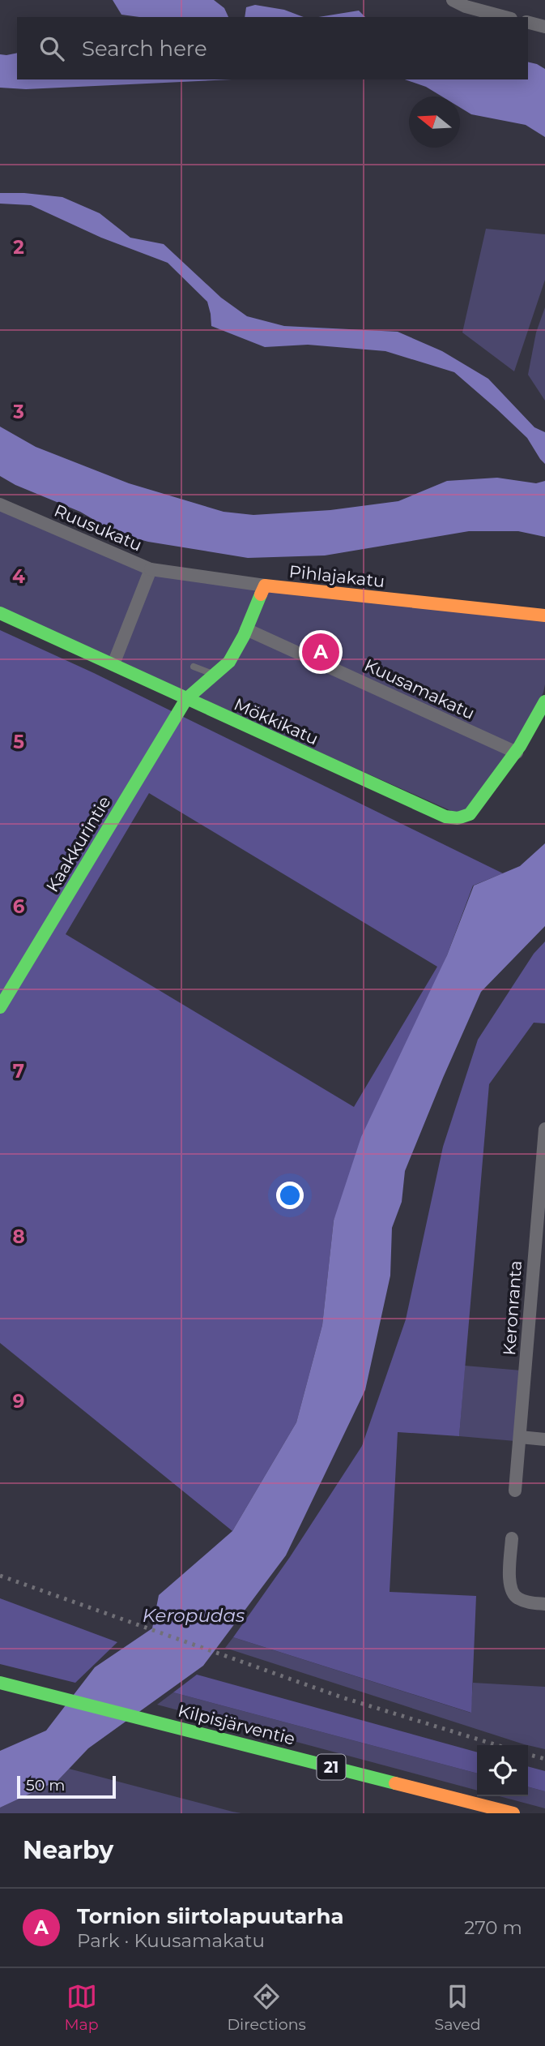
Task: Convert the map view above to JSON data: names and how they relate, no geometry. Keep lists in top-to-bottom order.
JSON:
{
  "streets": {
    "main road": [
      "Pihlajakatu",
      "Mökkikatu",
      "Kaakkurintie",
      "Kilpisjärventie",
      "21"
    ],
    "street": ["Ruusukatu", "Kuusamakatu", "Keronranta"]
  },
  "crossings": [
    ["Ruusukatu", "Mökkikatu"],
    ["Pihlajakatu", "Kuusamakatu"],
    ["Pihlajakatu", "Mökkikatu"],
    ["Pihlajakatu", "Kaakkurintie"],
    ["Kuusamakatu", "Mökkikatu"],
    ["Mökkikatu", "Kaakkurintie"]
  ],
  "water": ["Keropudas"],
  "scale_bar": "50 m",
  "north": "left",
  "page": {
    "search": "Search here",
    "pins": "A",
    "scale": "50 m",
    "heading": "Nearby",
    "list": [
      {
        "mark": "A",
        "name": "Tornion siirtolapuutarha",
        "note": "Park · Kuusamakatu",
        "value": "270 m"
      }
    ],
    "nav": ["Map", "Directions", "Saved"]
  },
  "grid": {
    "rows": [
      "2",
      "3",
      "4",
      "5",
      "6",
      "7",
      "8",
      "9"
    ]
  }
}
